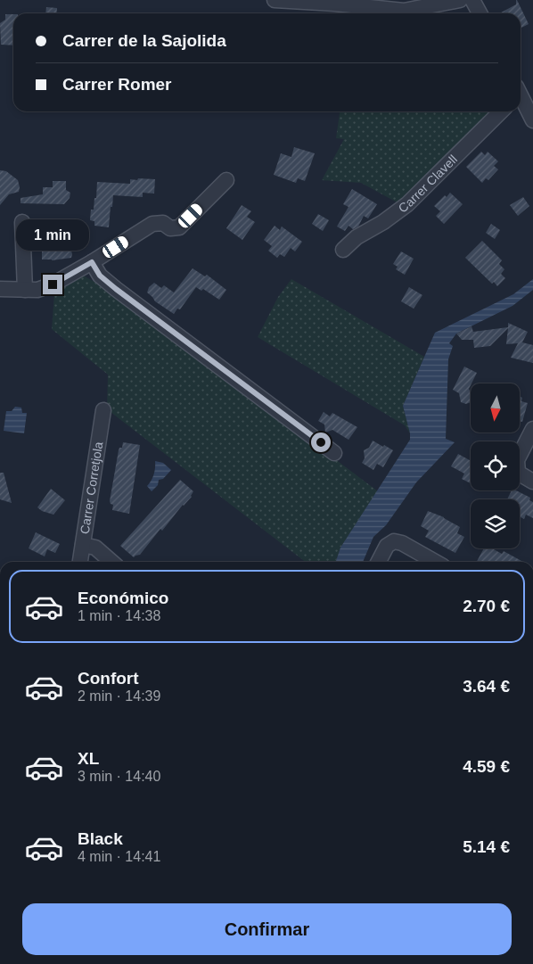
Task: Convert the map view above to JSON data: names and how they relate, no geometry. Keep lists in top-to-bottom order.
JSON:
{
  "streets": {
    "street": ["Carrer Clavell", "Carrer Corretjola"]
  },
  "north": "bottom",
  "page": {
    "banner": ["Carrer de la Sajolida", "Carrer Romer"],
    "bubble": "1 min",
    "list": [
      {
        "name": "Económico",
        "note": "1 min · 14:38",
        "value": "2.70 €"
      },
      {
        "name": "Confort",
        "note": "2 min · 14:39",
        "value": "3.64 €"
      },
      {
        "name": "XL",
        "note": "3 min · 14:40",
        "value": "4.59 €"
      },
      {
        "name": "Black",
        "note": "4 min · 14:41",
        "value": "5.14 €"
      }
    ],
    "buttons": "Confirmar"
  }
}
